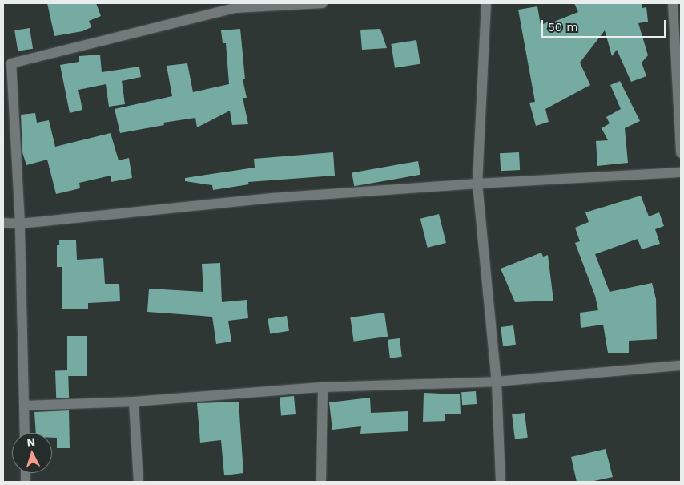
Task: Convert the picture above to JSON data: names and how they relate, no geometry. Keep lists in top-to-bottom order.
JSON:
{
  "scale_bar": "50 m",
  "north": "top"
}
